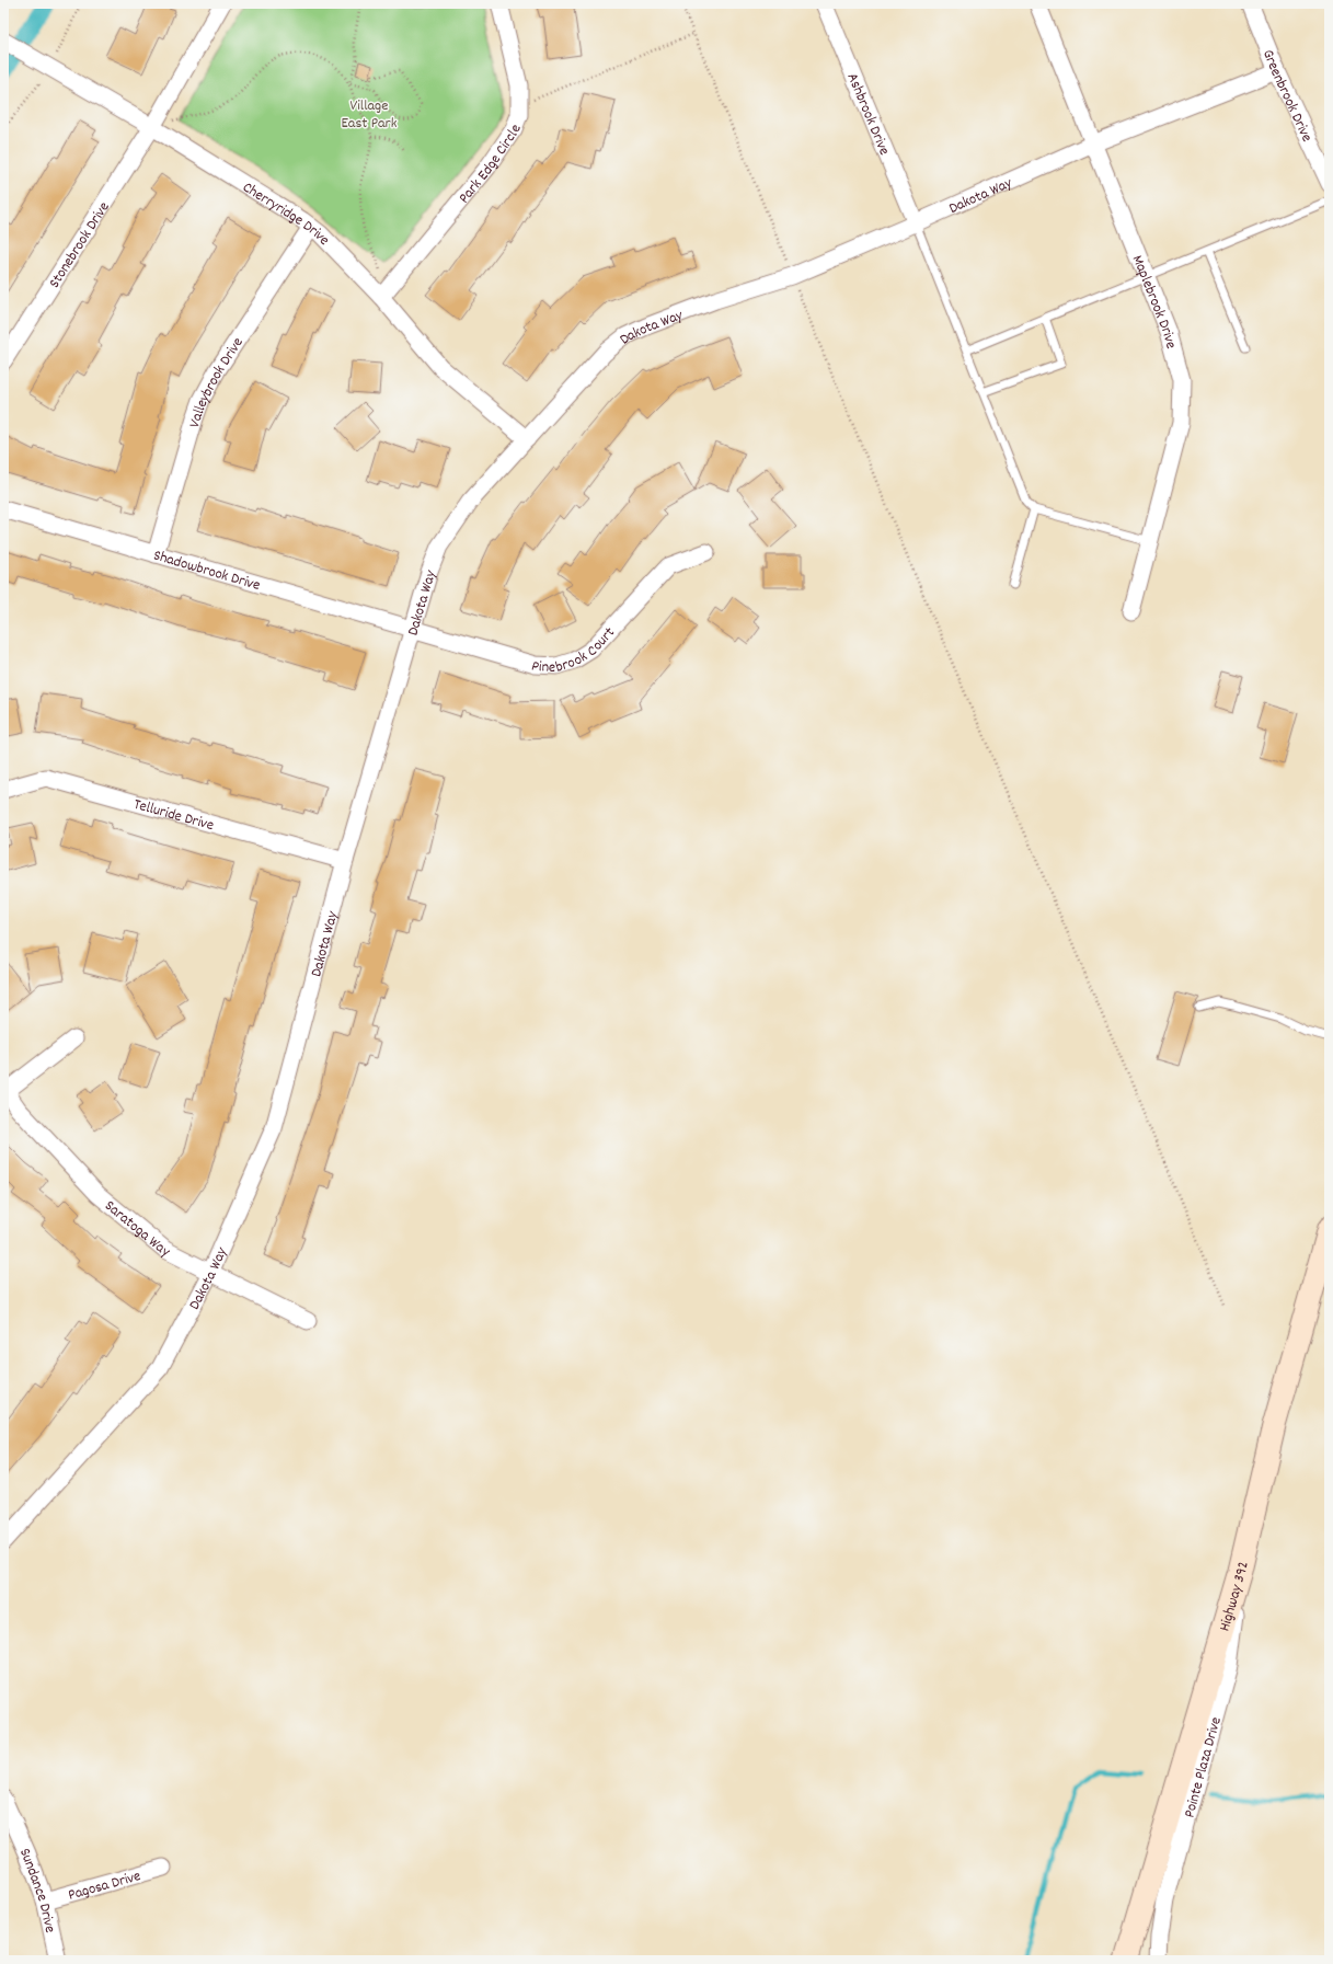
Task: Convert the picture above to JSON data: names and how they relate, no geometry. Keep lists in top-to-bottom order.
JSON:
{
  "streets": {
    "main road": ["Highway 392"],
    "street": [
      "Greenbrook Drive",
      "Ashbrook Drive",
      "Park Edge Circle",
      "Dakota Way",
      "Cherryridge Drive",
      "Stonebrook Drive",
      "Maplebrook Drive",
      "Valleybrook Drive",
      "Shadowbrook Drive",
      "Pinebrook Court",
      "Telluride Drive",
      "Saratoga Way",
      "Pointe Plaza Drive",
      "Pagosa Drive",
      "Sundance Drive"
    ]
  },
  "crossings": [
    ["Greenbrook Drive", "Dakota Way"],
    ["Ashbrook Drive", "Dakota Way"],
    ["Park Edge Circle", "Cherryridge Drive"],
    ["Dakota Way", "Cherryridge Drive"],
    ["Dakota Way", "Maplebrook Drive"],
    ["Dakota Way", "Shadowbrook Drive"],
    ["Dakota Way", "Pinebrook Court"],
    ["Dakota Way", "Telluride Drive"],
    ["Dakota Way", "Saratoga Way"],
    ["Cherryridge Drive", "Stonebrook Drive"],
    ["Cherryridge Drive", "Valleybrook Drive"],
    ["Valleybrook Drive", "Shadowbrook Drive"],
    ["Shadowbrook Drive", "Pinebrook Court"],
    ["Highway 392", "Pointe Plaza Drive"],
    ["Pagosa Drive", "Sundance Drive"]
  ],
  "parks": ["Village East Park"]
}
